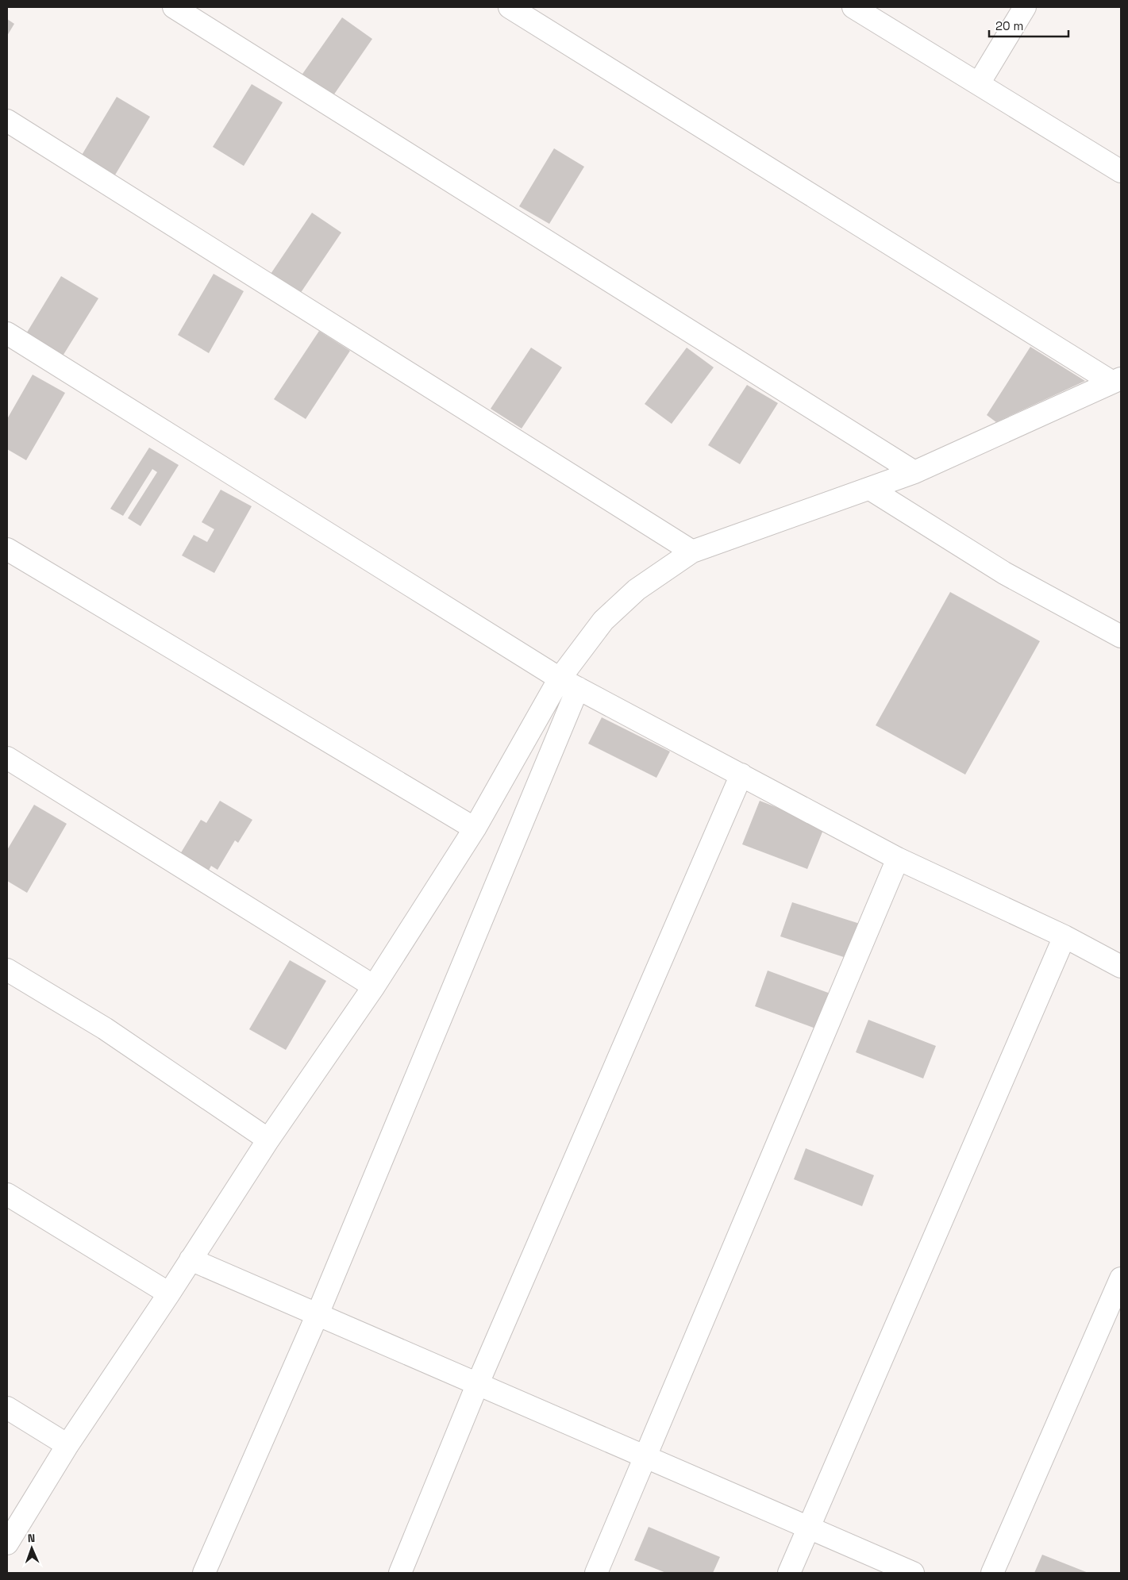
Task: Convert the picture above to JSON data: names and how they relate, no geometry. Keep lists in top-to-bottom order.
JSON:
{
  "scale_bar": "20 m",
  "north": "top"
}
